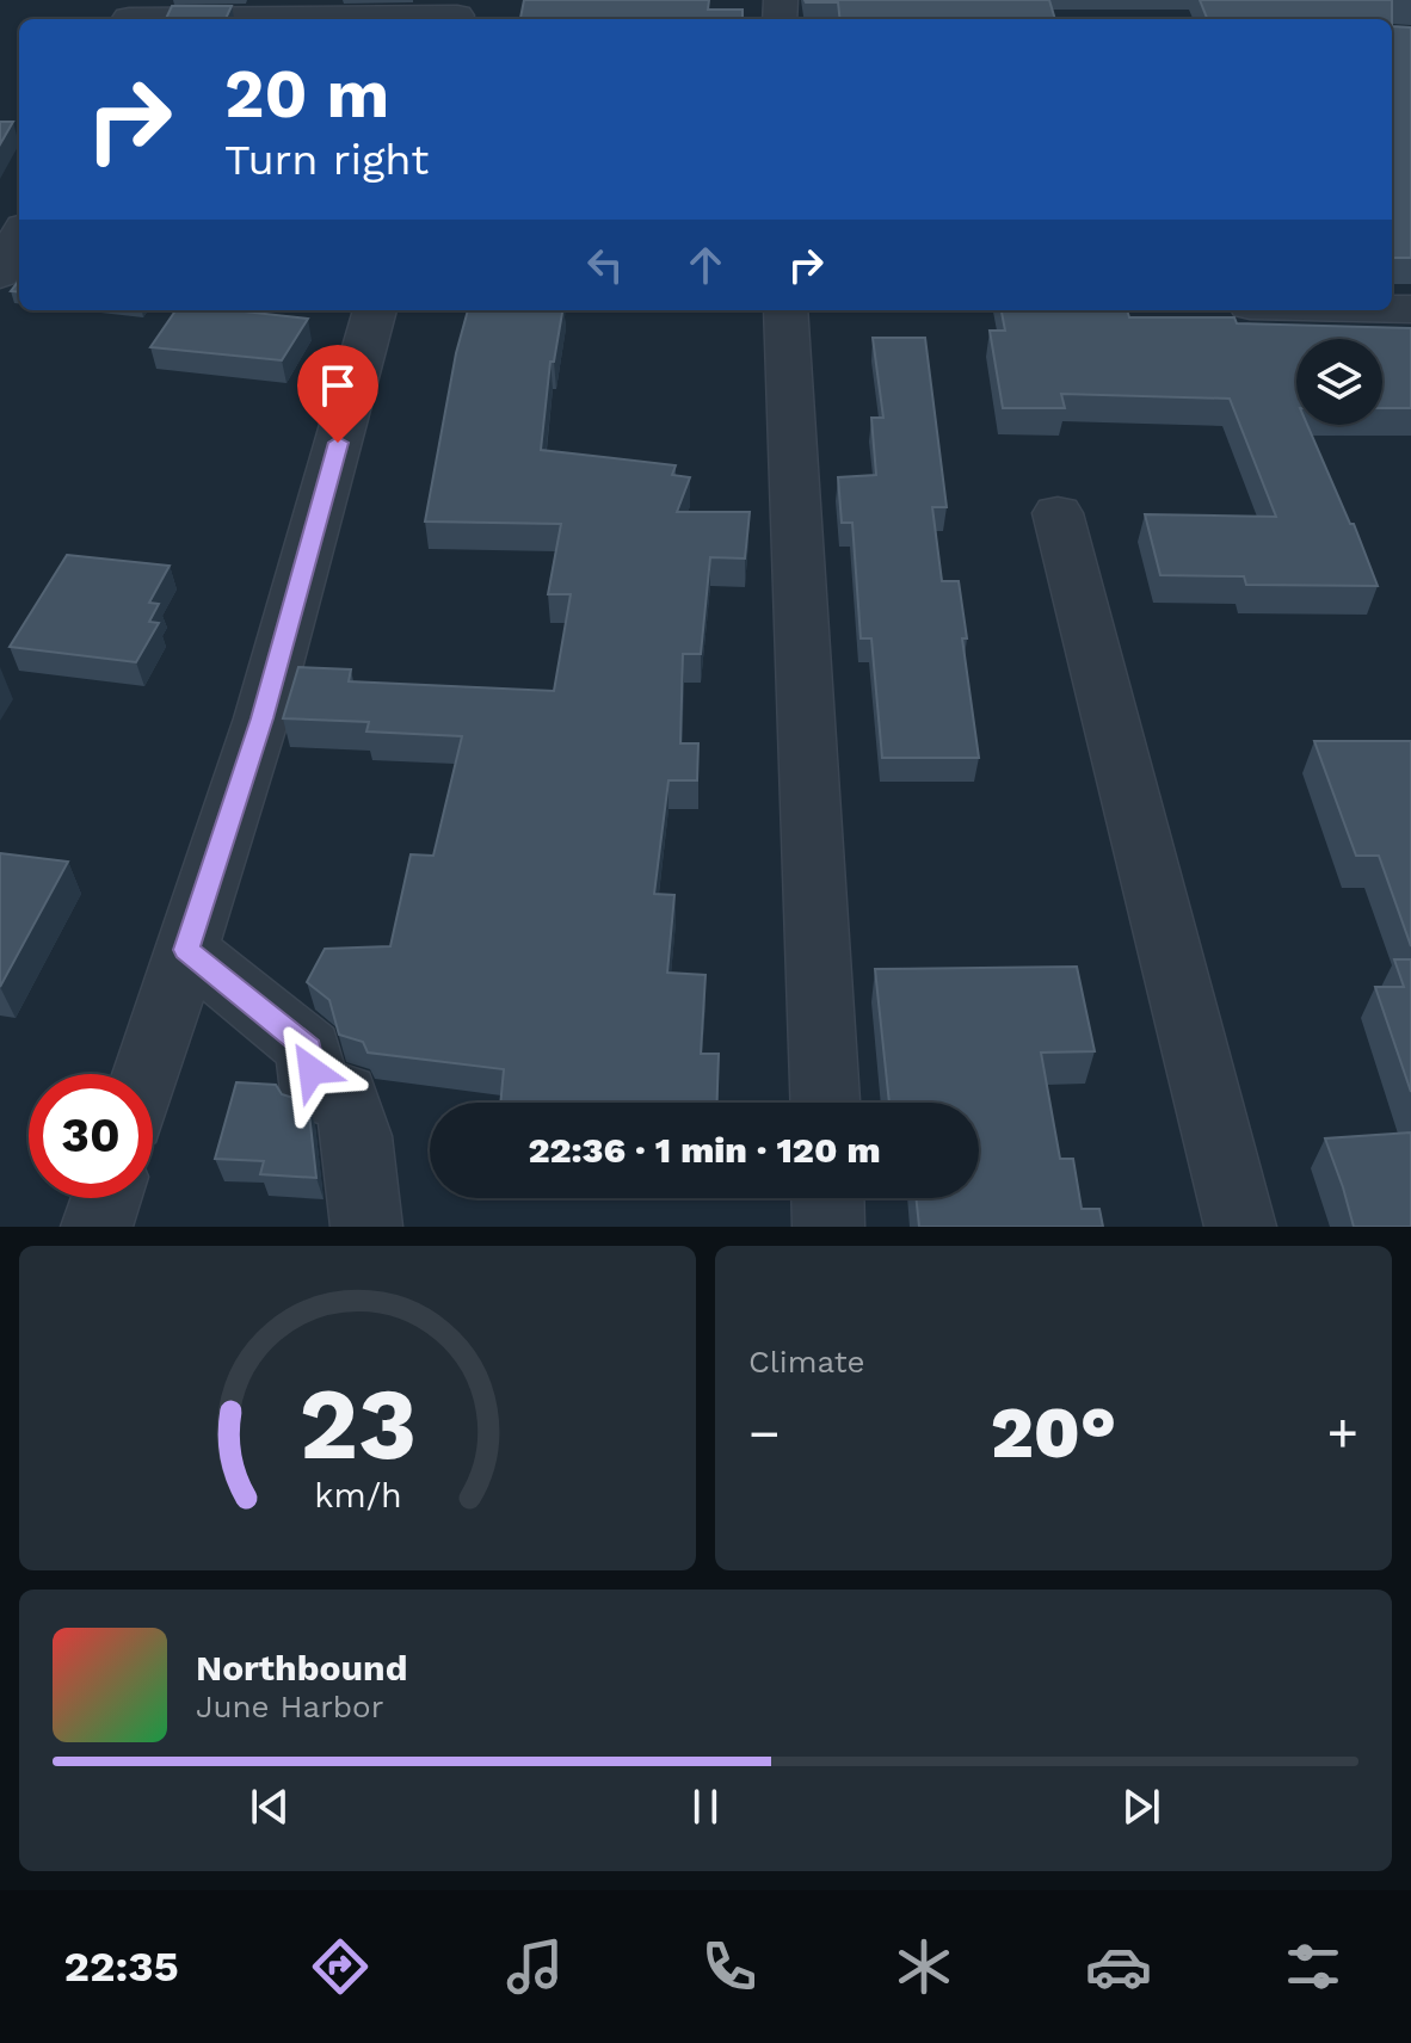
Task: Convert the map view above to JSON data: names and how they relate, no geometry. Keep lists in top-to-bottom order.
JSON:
{
  "page": {
    "turn": ["20 m", "Turn right"],
    "limit": "30",
    "trip": "22:36 · 1 min · 120 m",
    "tile": "Climate",
    "heat": ["−", "20°", "+"],
    "song": ["Northbound", "June Harbor"],
    "tabs": "22:35",
    "gauge": ["23", "km/h"]
  }
}
